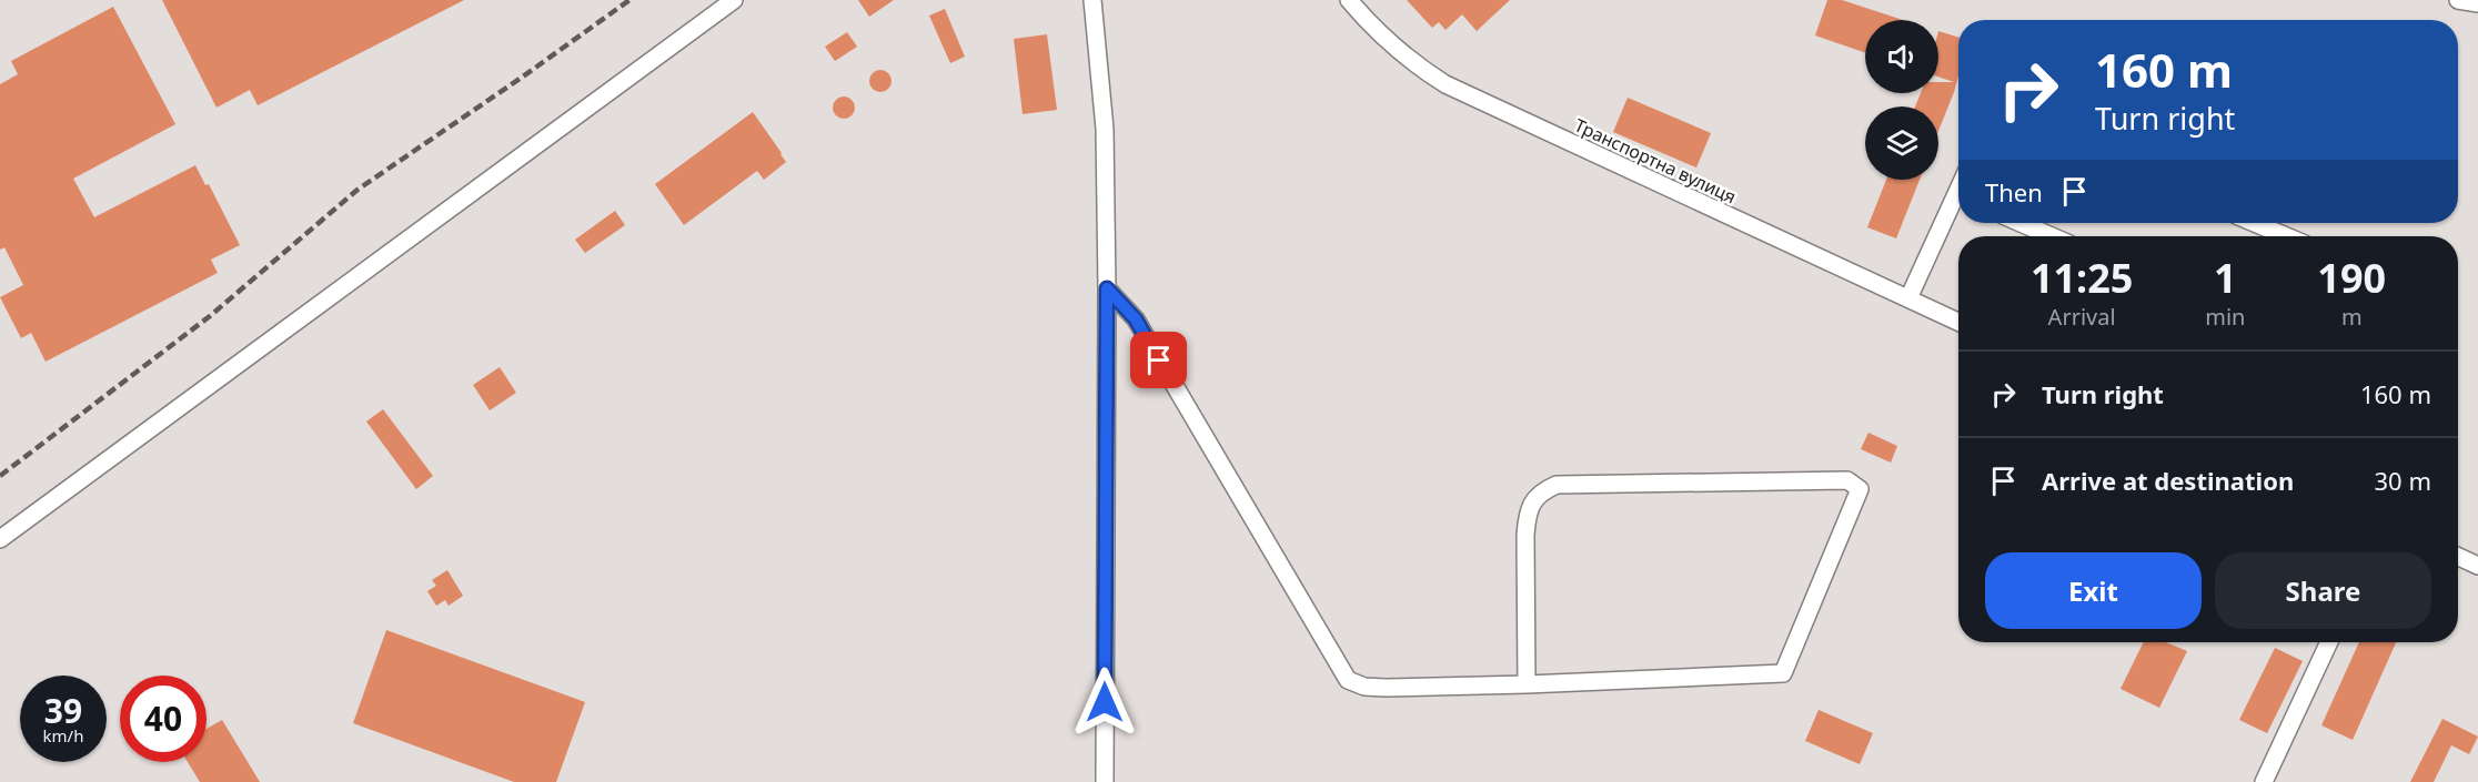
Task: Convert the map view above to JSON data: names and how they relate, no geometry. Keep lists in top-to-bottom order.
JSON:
{
  "streets": {
    "street": ["Транспортна вулиця"]
  },
  "page": {
    "turn": ["160 m", "Turn right"],
    "then": "Then",
    "eta": [
      "11:25",
      "Arrival",
      "1",
      "min",
      "190",
      "m"
    ],
    "list": [
      {
        "name": "Turn right",
        "value": "160 m"
      },
      {
        "name": "Arrive at destination",
        "value": "30 m"
      }
    ],
    "buttons": ["Exit", "Share"],
    "speed": "39 km/h",
    "limit": "40"
  }
}
